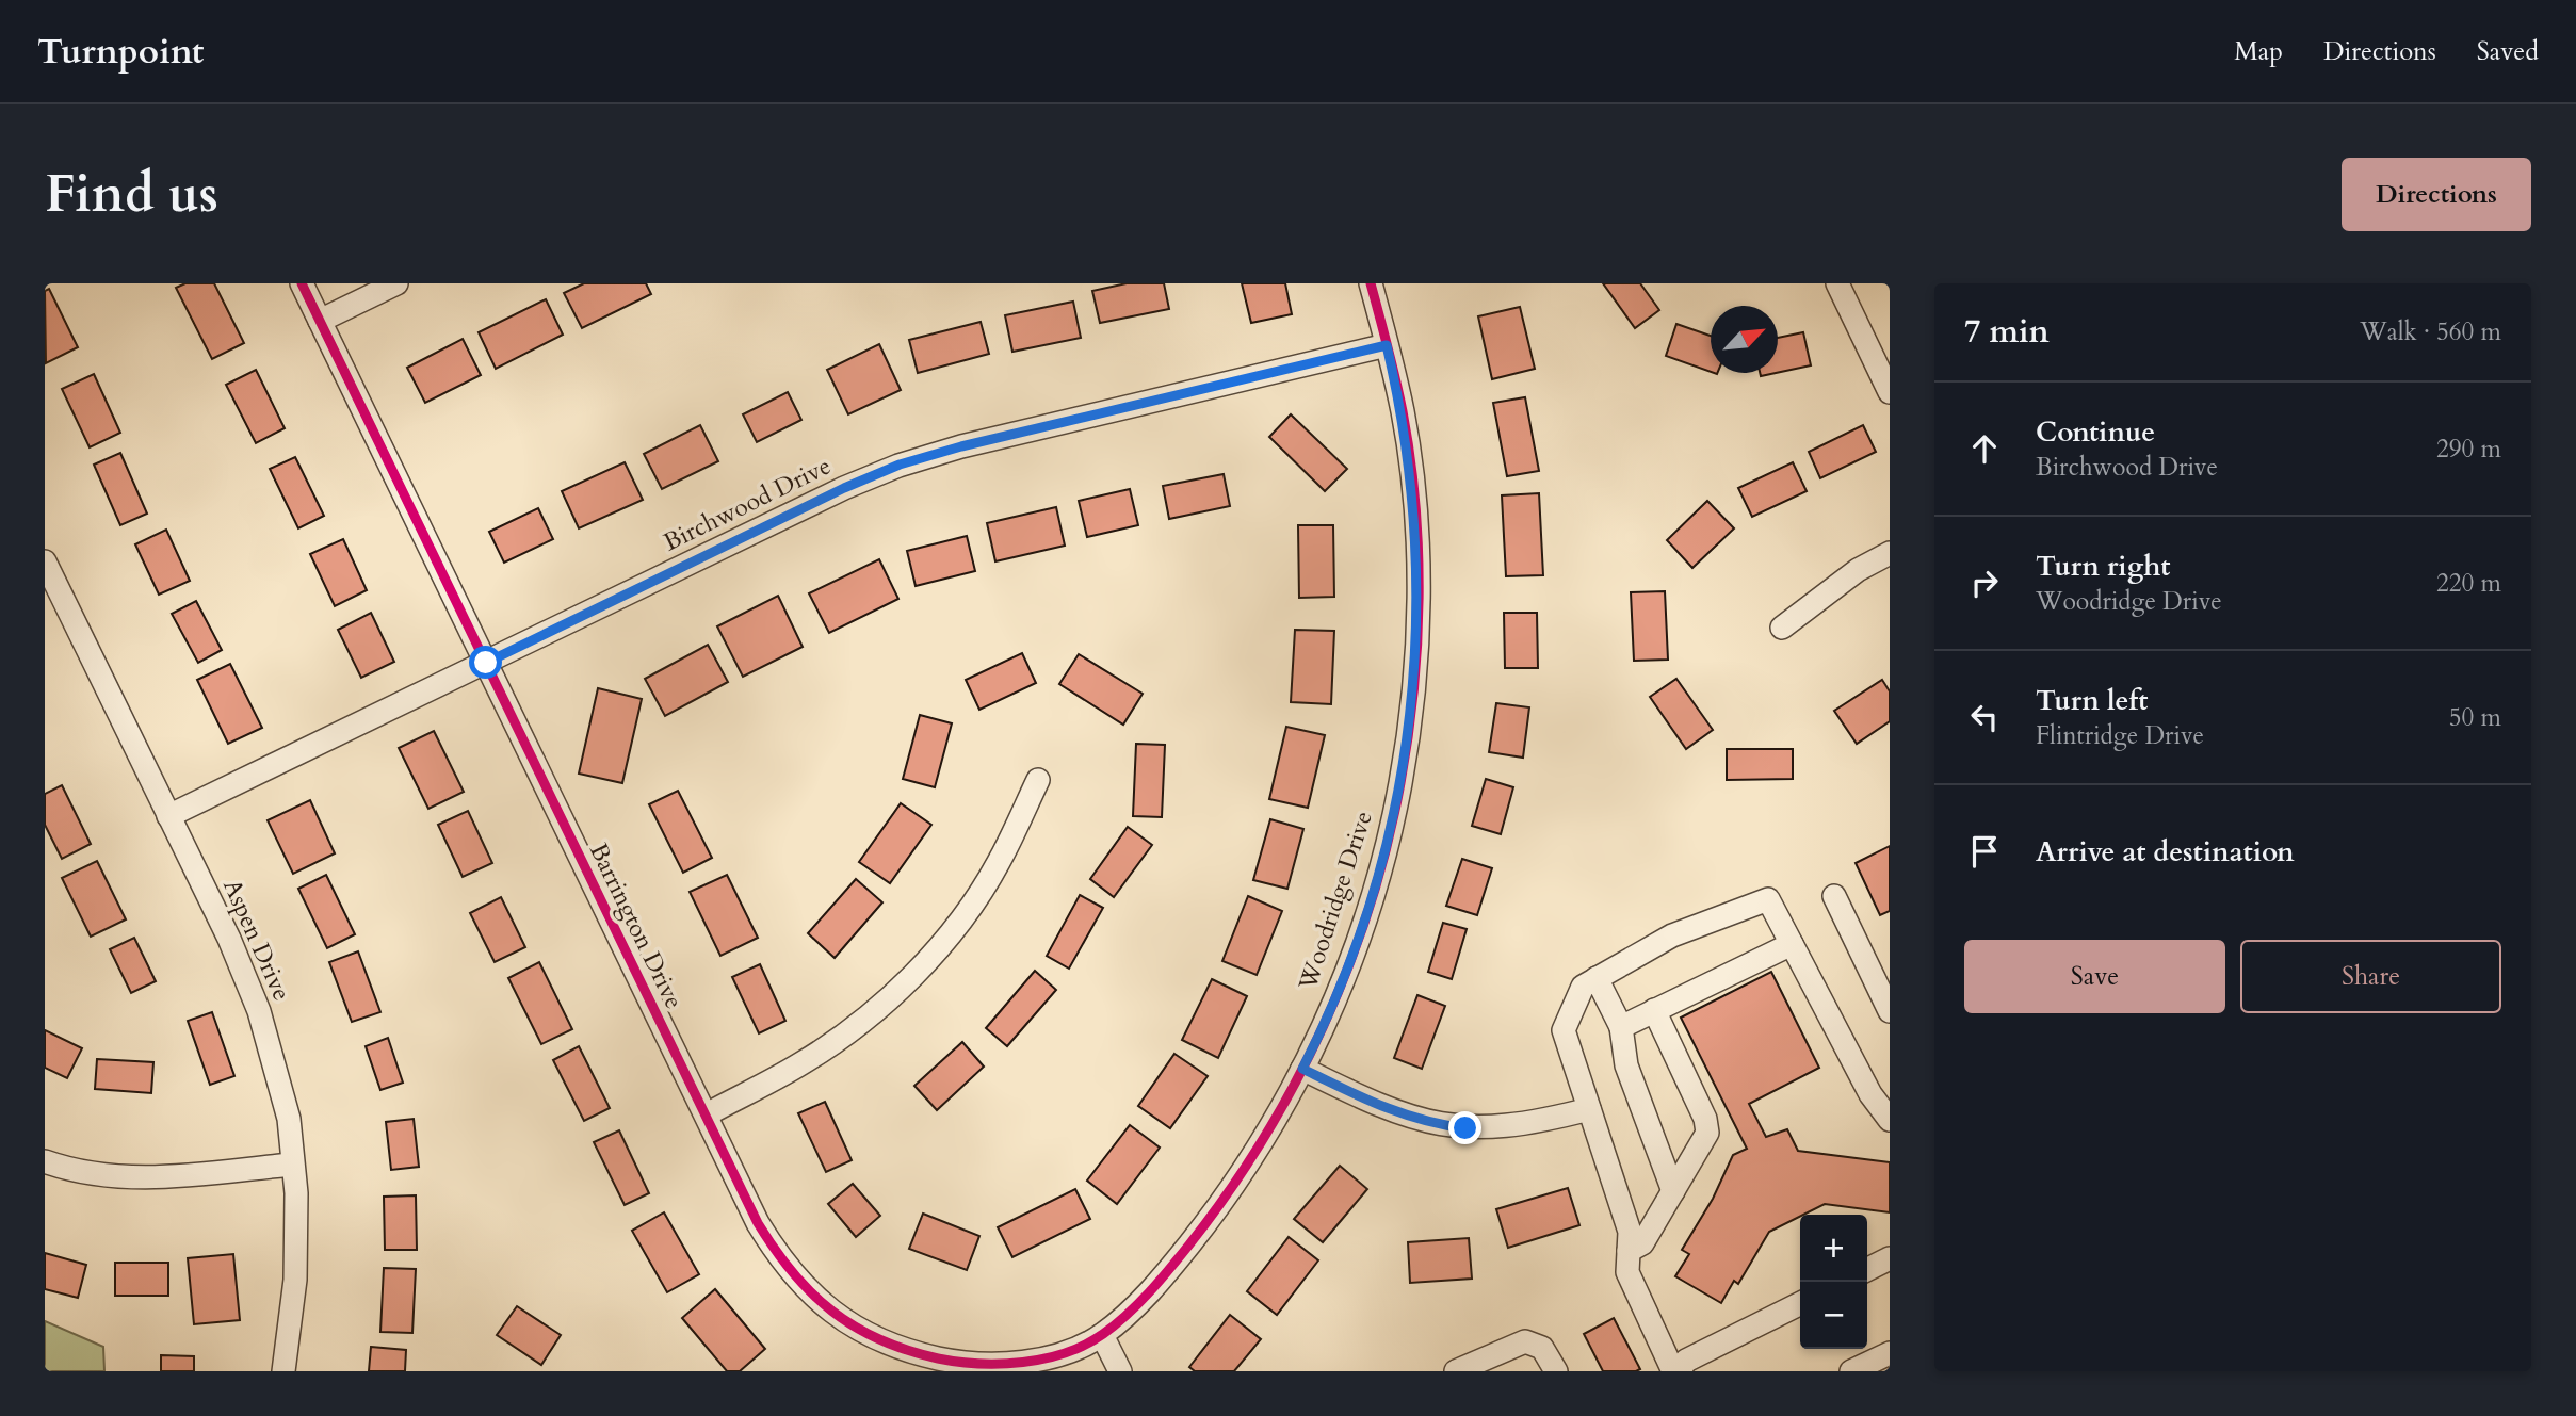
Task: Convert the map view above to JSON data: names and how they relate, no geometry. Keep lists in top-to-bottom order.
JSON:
{
  "streets": {
    "street": [
      "Birchwood Drive",
      "Woodridge Drive",
      "Barrington Drive",
      "Aspen Drive"
    ]
  },
  "crossings": [
    ["Birchwood Drive", "Woodridge Drive"],
    ["Birchwood Drive", "Barrington Drive"],
    ["Birchwood Drive", "Aspen Drive"],
    ["Woodridge Drive", "Barrington Drive"]
  ],
  "north": "top right",
  "page": {
    "header": "Turnpoint",
    "nav": ["Map", "Directions", "Saved"],
    "buttons": [
      "Directions",
      ["Save", "Share"]
    ],
    "title": "Find us",
    "heading": ["7 min", "Walk · 560 m"],
    "list": [
      ["Continue", "Birchwood Drive", "290 m"],
      ["Turn right", "Woodridge Drive", "220 m"],
      ["Turn left", "Flintridge Drive", "50 m"],
      "Arrive at destination"
    ],
    "map_buttons": ["+", "−"]
  }
}
